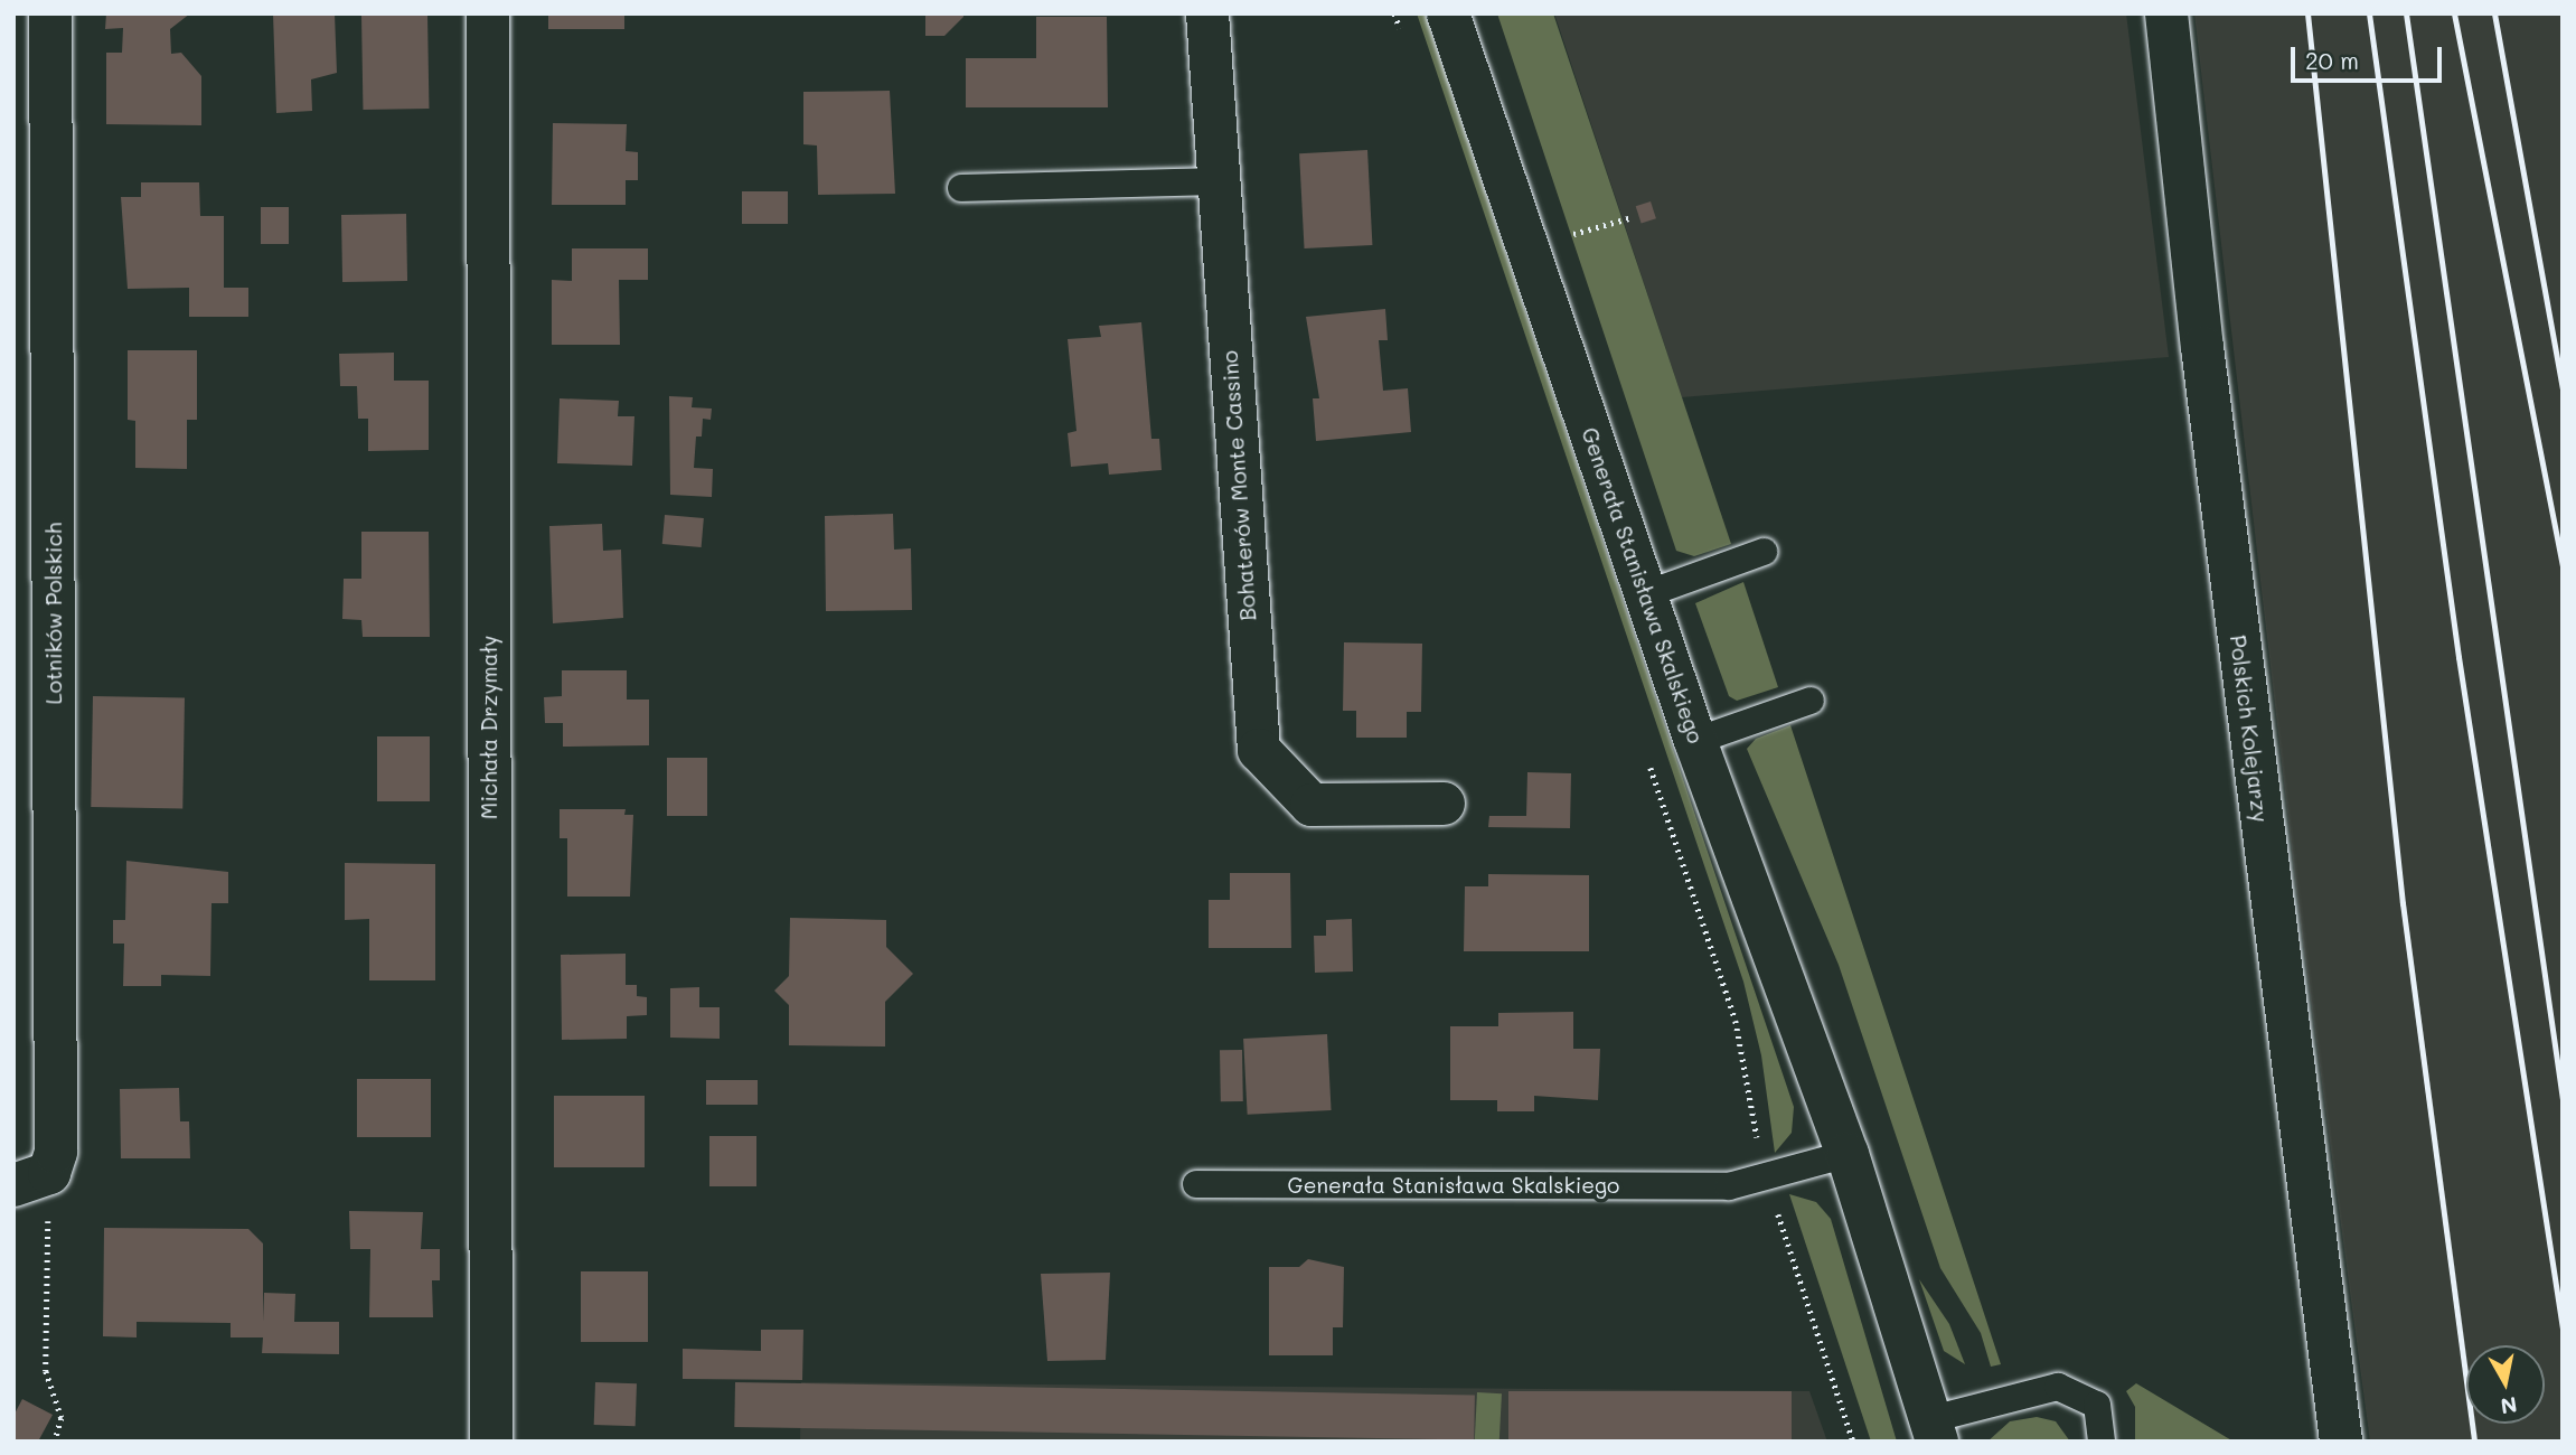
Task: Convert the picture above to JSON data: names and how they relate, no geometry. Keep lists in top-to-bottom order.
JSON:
{
  "streets": {
    "street": [
      "Bohaterów Monte Cassino",
      "Generała Stanisława Skalskiego",
      "Lotników Polskich",
      "Michała Drzymały",
      "Polskich Kolejarzy"
    ]
  },
  "scale_bar": "20 m",
  "north": "bottom"
}
